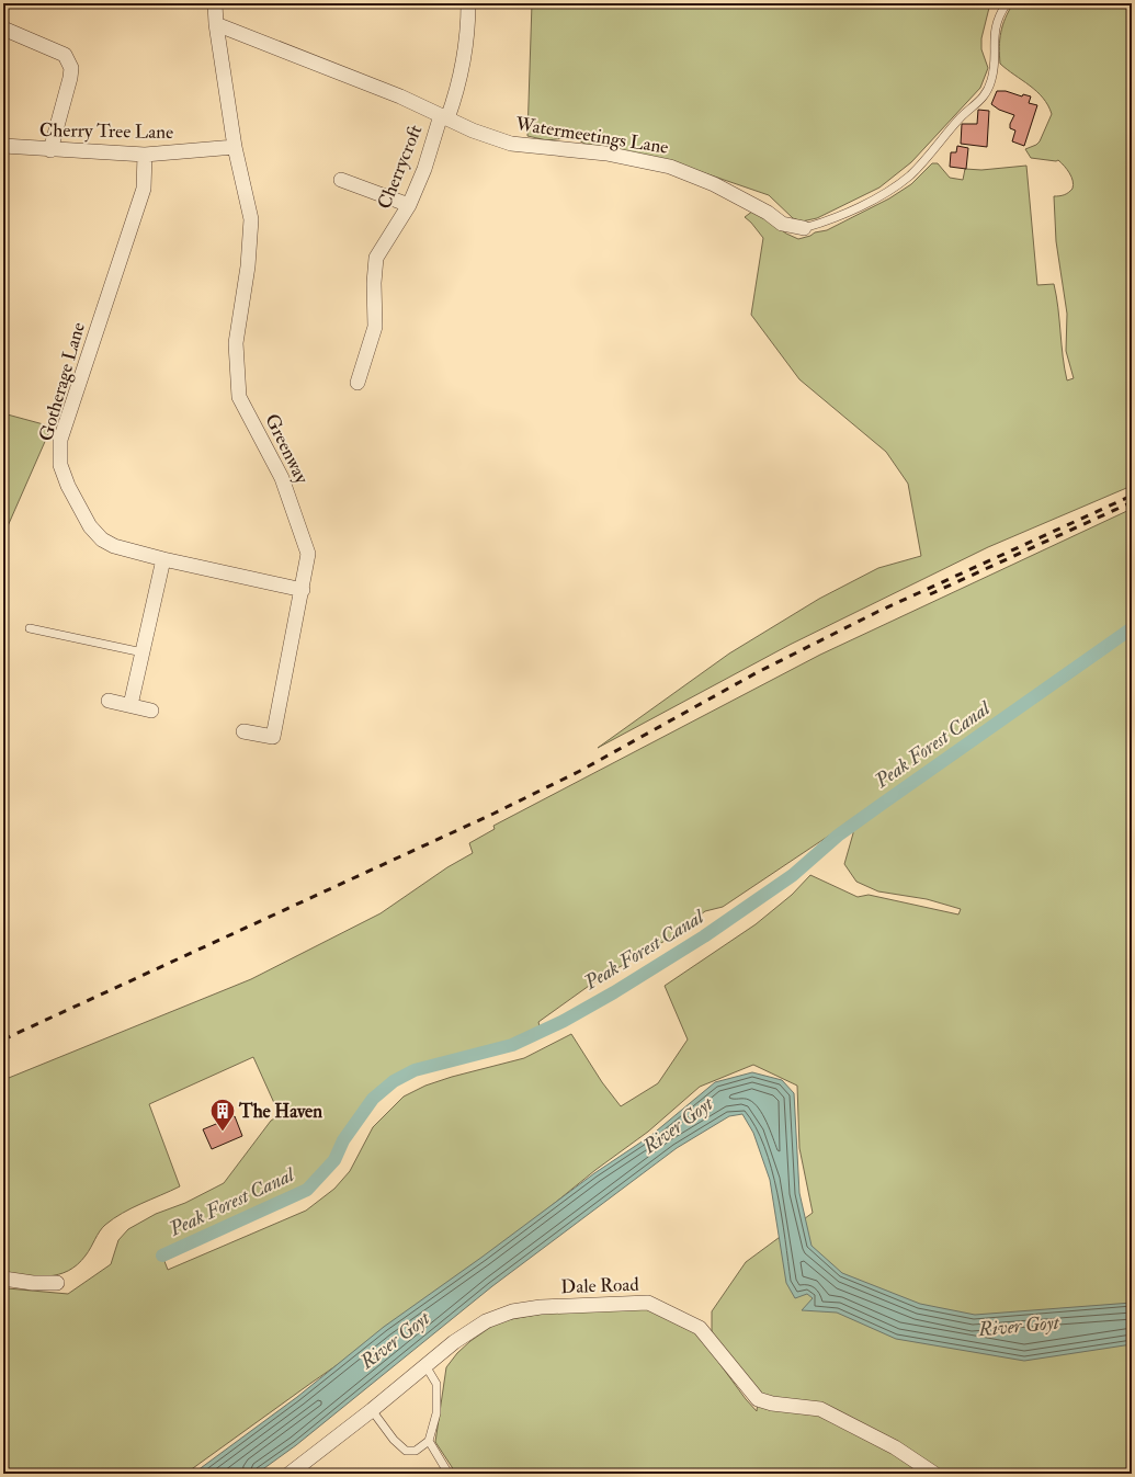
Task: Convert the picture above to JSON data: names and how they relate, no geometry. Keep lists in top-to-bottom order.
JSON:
{
  "streets": {
    "street": [
      "Cherry Tree Lane",
      "Watermeetings Lane",
      "Cherrycroft",
      "Gotherage Lane",
      "Greenway",
      "Dale Road"
    ]
  },
  "crossings": [
    ["Cherry Tree Lane", "Gotherage Lane"],
    ["Cherry Tree Lane", "Greenway"],
    ["Watermeetings Lane", "Cherrycroft"],
    ["Watermeetings Lane", "Greenway"],
    ["Gotherage Lane", "Greenway"]
  ],
  "water": ["Peak Forest Canal", "River Goyt"],
  "places": {
    "building": ["The Haven"]
  }
}
